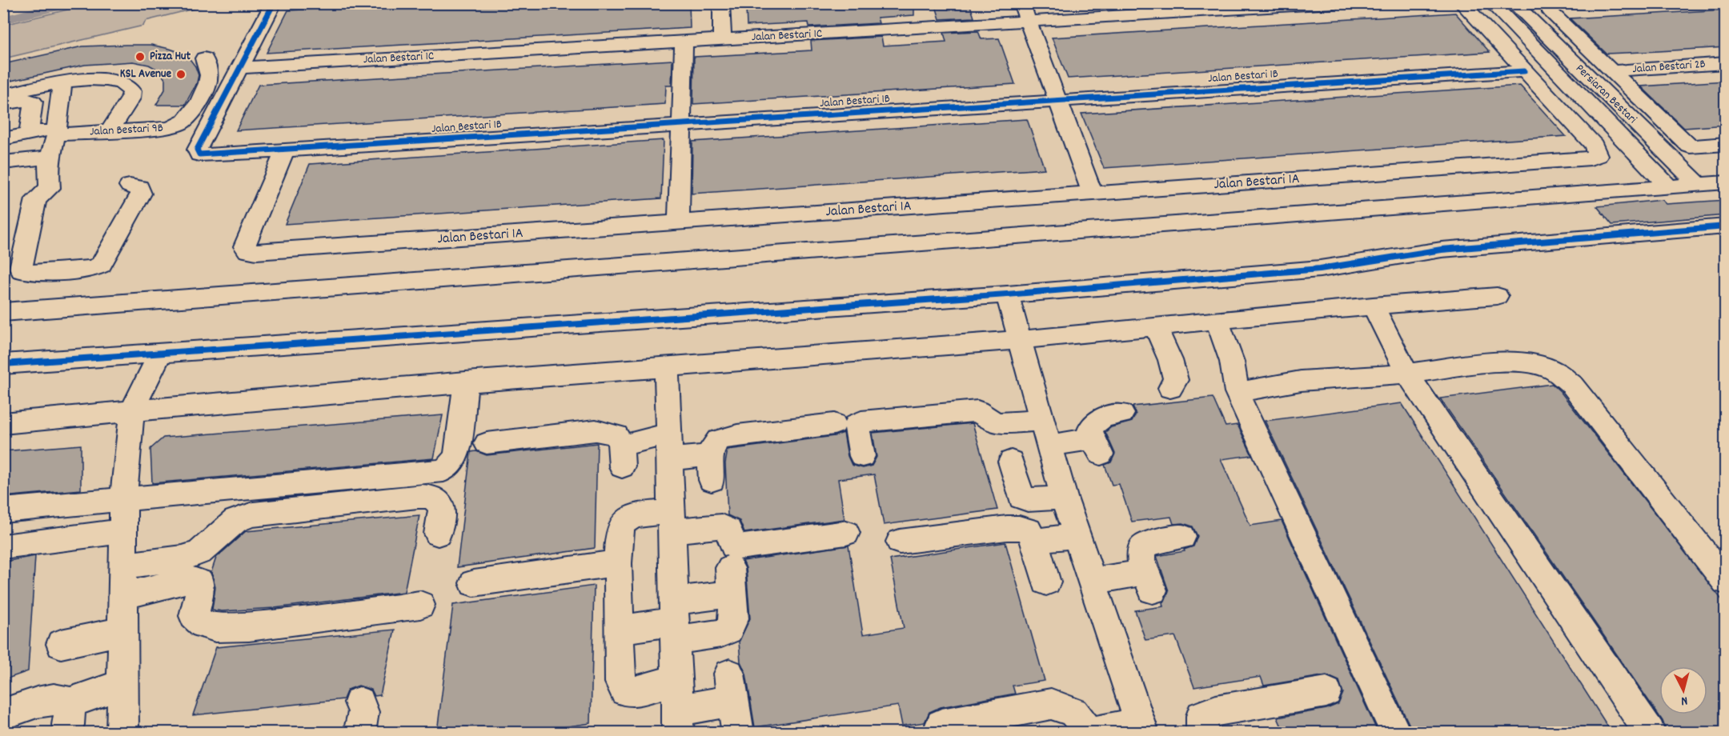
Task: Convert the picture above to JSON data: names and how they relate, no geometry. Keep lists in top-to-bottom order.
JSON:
{
  "streets": {
    "street": [
      "Jalan Bestari 1C",
      "Jalan Bestari 2B",
      "Jalan Bestari 1B",
      "Persiaran Bestari",
      "Jalan Bestari 9B",
      "Jalan Bestari 1A"
    ]
  },
  "crossings": [
    ["Jalan Bestari 1C", "Jalan Bestari 1B"],
    ["Jalan Bestari 1B", "Jalan Bestari 1A"]
  ],
  "places": ["Pizza Hut", "KSL Avenue"],
  "north": "bottom"
}
